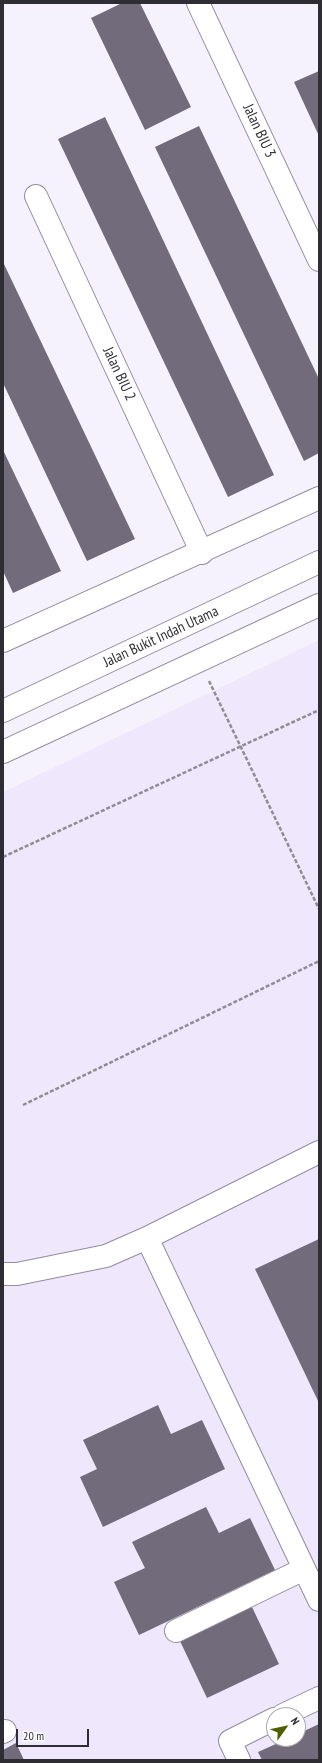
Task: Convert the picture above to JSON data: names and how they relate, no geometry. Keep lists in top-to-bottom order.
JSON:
{
  "streets": {
    "street": ["Jalan BIU 3", "Jalan BIU 2", "Jalan Bukit Indah Utama"]
  },
  "scale_bar": "20 m",
  "north": "top right"
}
